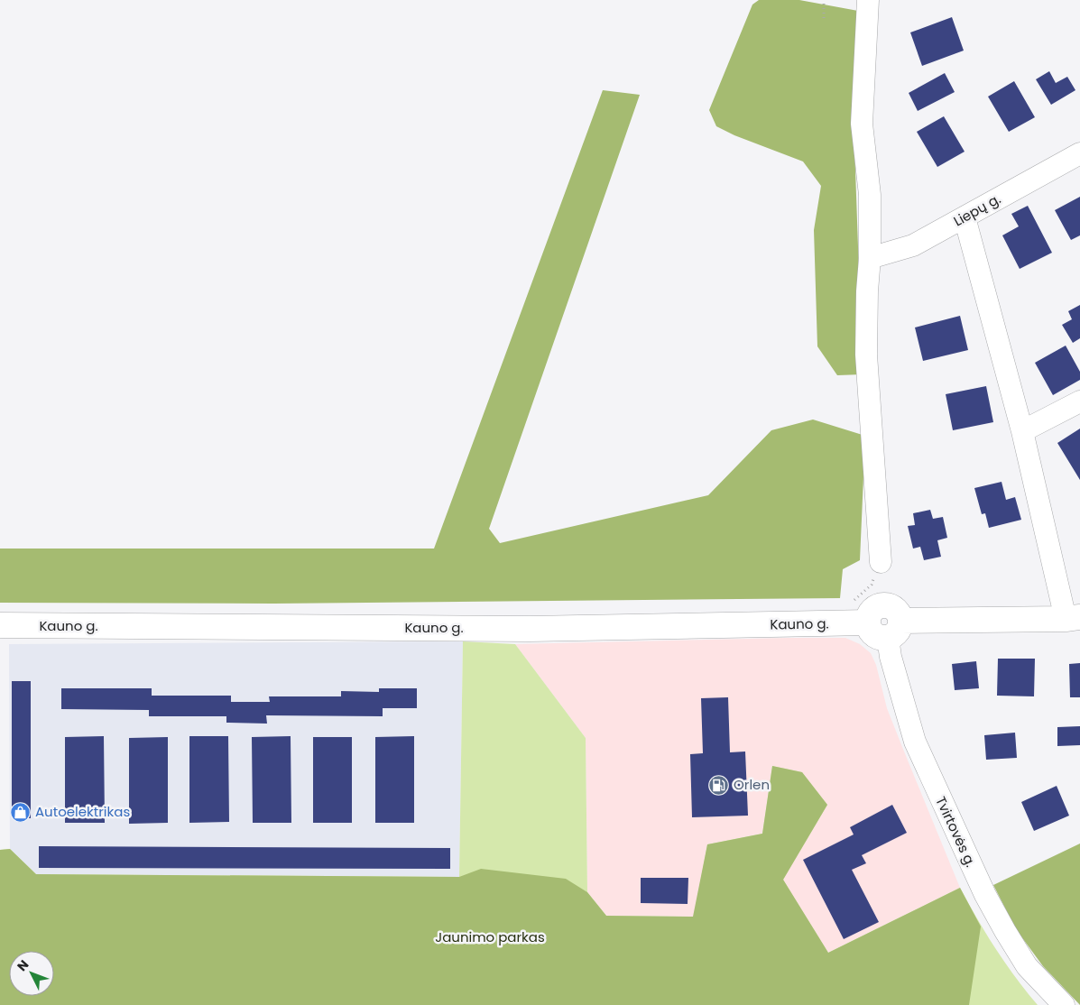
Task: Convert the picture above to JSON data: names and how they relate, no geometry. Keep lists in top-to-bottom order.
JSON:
{
  "streets": {
    "street": ["Liepų g.", "Kauno g.", "Tvirtovės g."]
  },
  "crossings": [
    ["Kauno g.", "Tvirtovės g."]
  ],
  "parks": ["Jaunimo parkas"],
  "places": {
    "fuel station": ["Orlen"],
    "shop": ["Autoelektrikas"]
  },
  "north": "top left"
}
